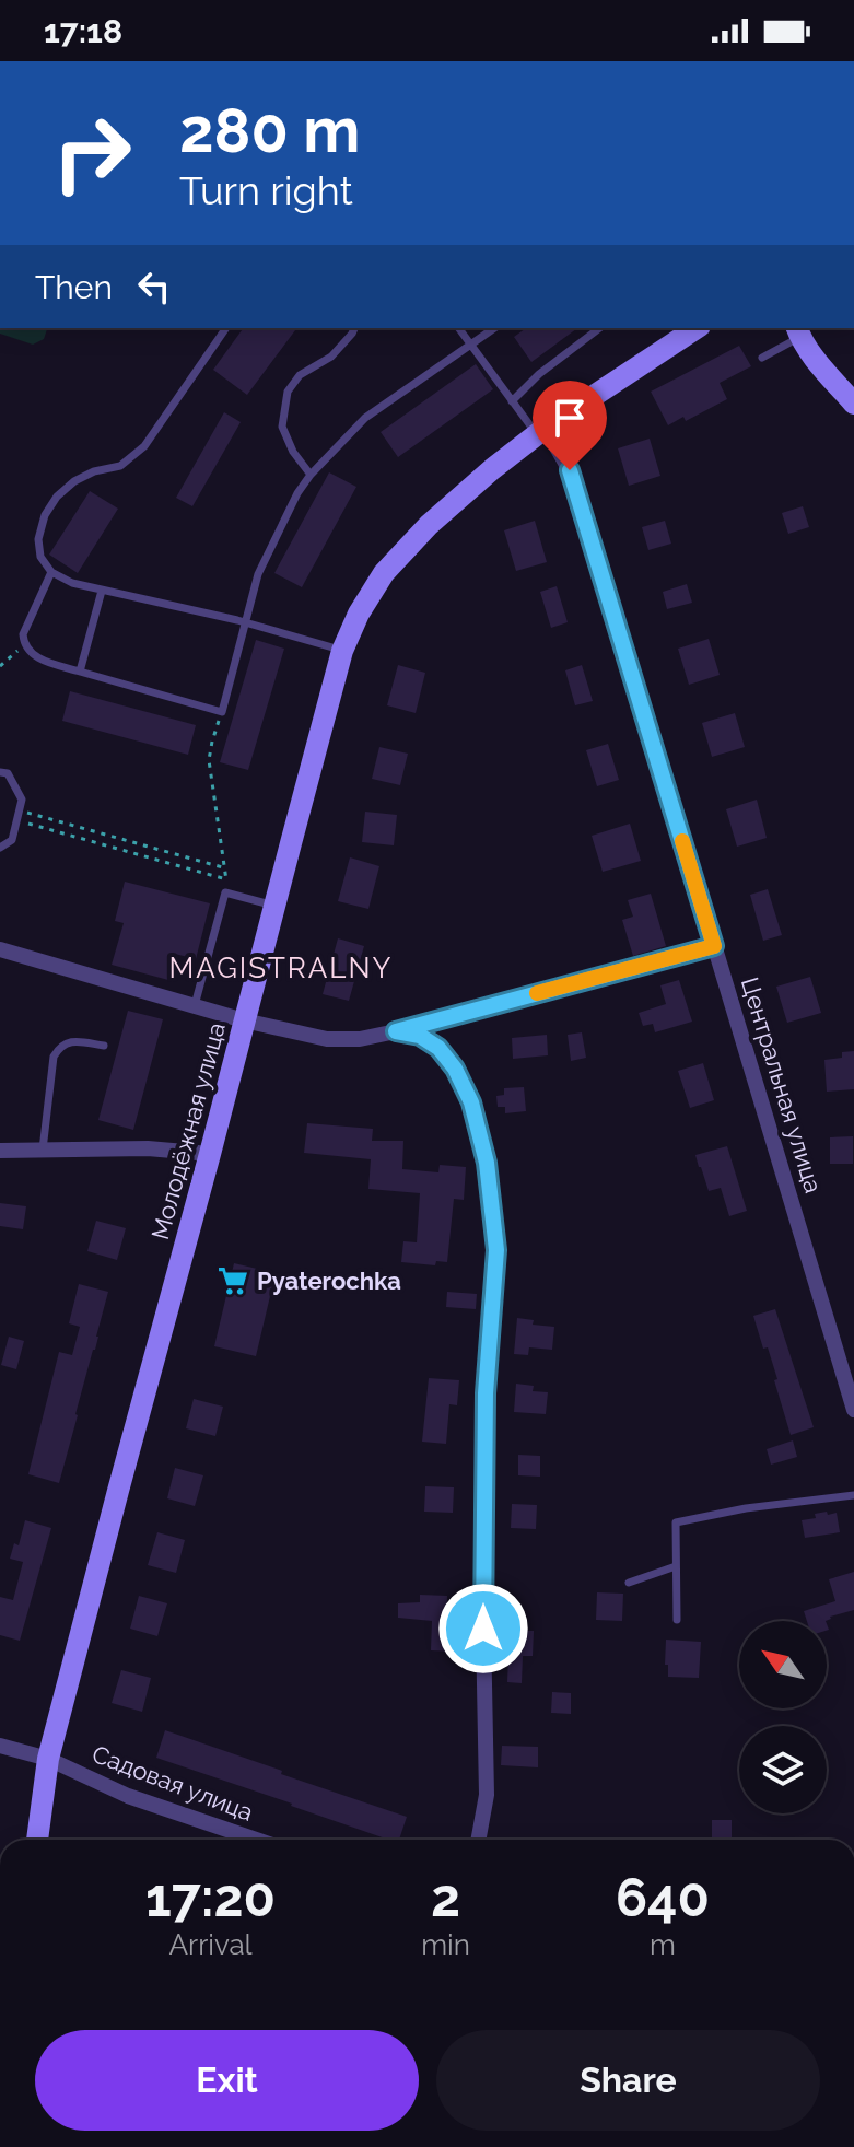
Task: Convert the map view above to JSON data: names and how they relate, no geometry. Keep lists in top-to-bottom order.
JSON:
{
  "streets": {
    "street": ["Центральная улица", "Молодёжная улица", "Садовая улица"]
  },
  "crossings": [
    ["Центральная улица", "Молодёжная улица"],
    ["Молодёжная улица", "Садовая улица"]
  ],
  "districts": ["MAGISTRALNY"],
  "places": {
    "supermarket": ["Pyaterochka"]
  },
  "north": "top left",
  "page": {
    "status": "17:18",
    "turn": ["280 m", "Turn right"],
    "then": "Then",
    "eta": [
      "17:20",
      "Arrival",
      "2",
      "min",
      "640",
      "m"
    ],
    "buttons": ["Exit", "Share"]
  }
}
